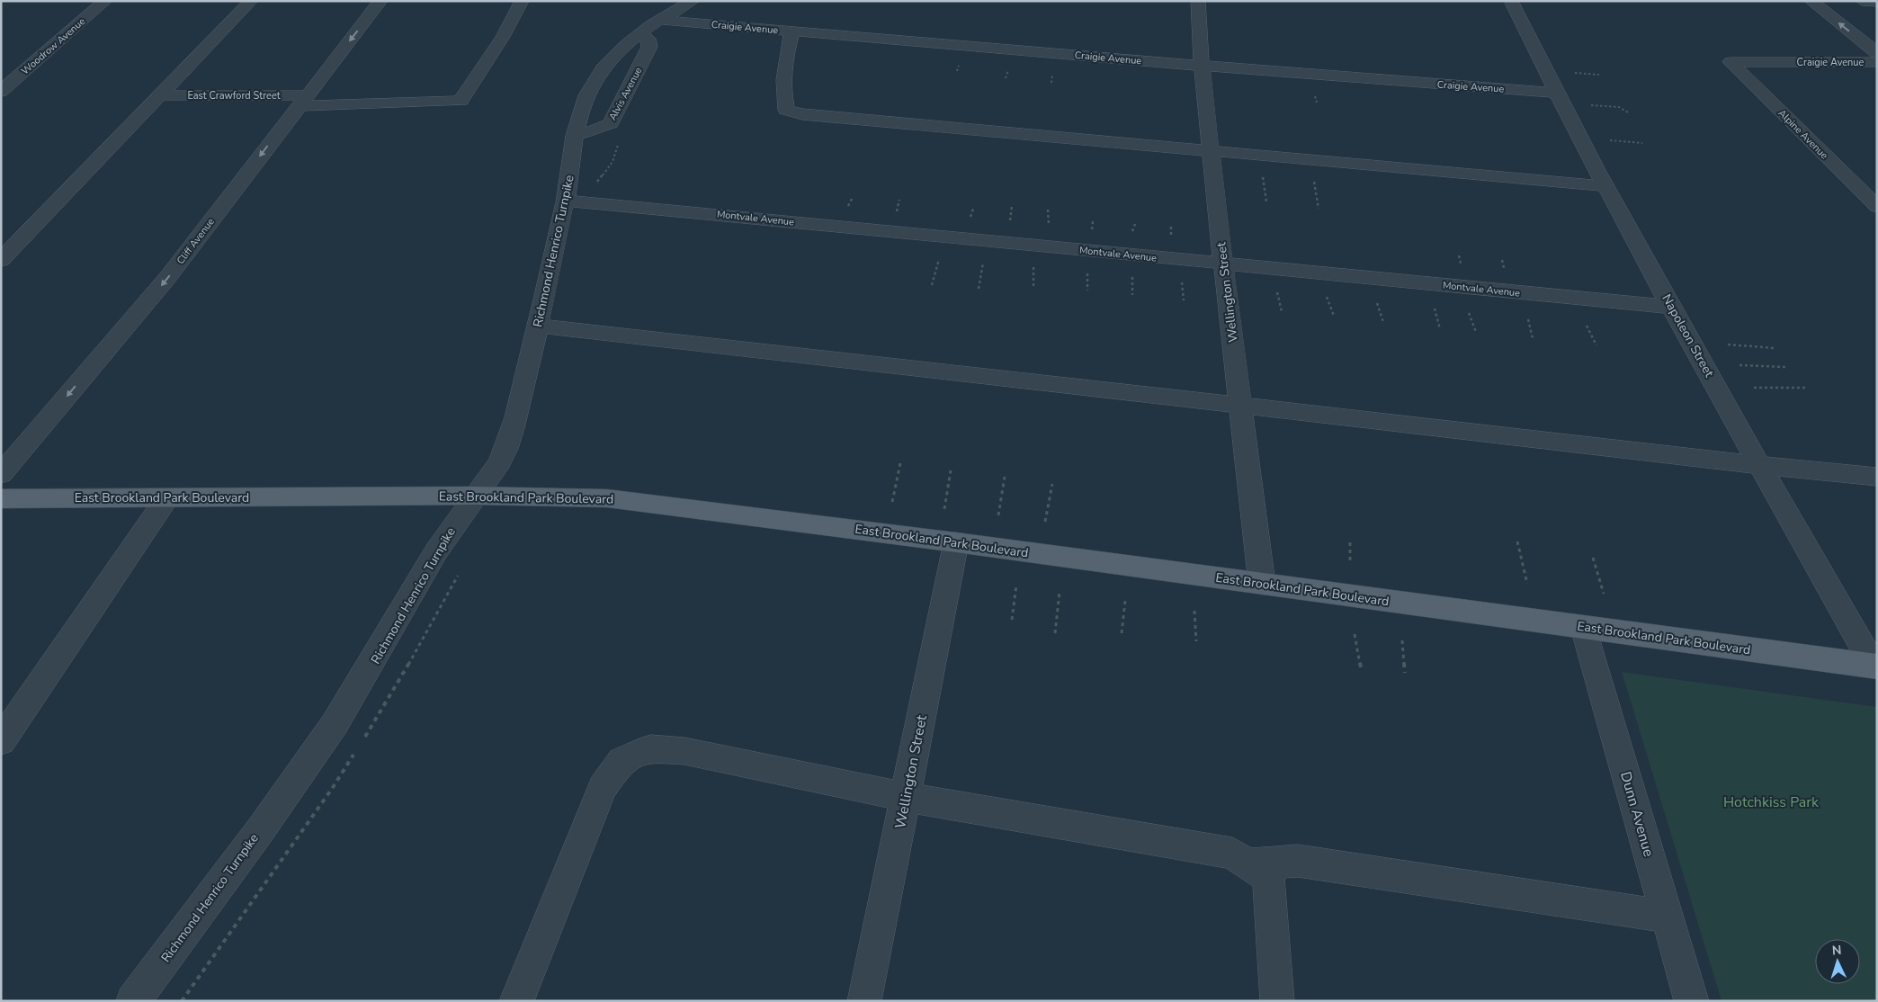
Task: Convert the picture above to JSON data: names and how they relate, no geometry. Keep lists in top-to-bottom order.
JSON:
{
  "streets": {
    "main road": ["East Brookland Park Boulevard"],
    "street": [
      "Craigie Avenue",
      "Woodrow Avenue",
      "Alvis Avenue",
      "East Crawford Street",
      "Alpine Avenue",
      "Montvale Avenue",
      "Cliff Avenue",
      "Richmond Henrico Turnpike",
      "Wellington Street",
      "Napoleon Street",
      "Dunn Avenue"
    ]
  },
  "crossings": [
    ["Craigie Avenue", "Alpine Avenue"],
    ["Craigie Avenue", "Richmond Henrico Turnpike"],
    ["Craigie Avenue", "Wellington Street"],
    ["Craigie Avenue", "Napoleon Street"],
    ["Alvis Avenue", "Richmond Henrico Turnpike"],
    ["East Crawford Street", "Cliff Avenue"],
    ["Montvale Avenue", "Richmond Henrico Turnpike"],
    ["Montvale Avenue", "Wellington Street"],
    ["Montvale Avenue", "Napoleon Street"],
    ["Richmond Henrico Turnpike", "East Brookland Park Boulevard"],
    ["Wellington Street", "East Brookland Park Boulevard"],
    ["Napoleon Street", "East Brookland Park Boulevard"],
    ["East Brookland Park Boulevard", "Dunn Avenue"]
  ],
  "parks": ["Hotchkiss Park"],
  "north": "top"
}
